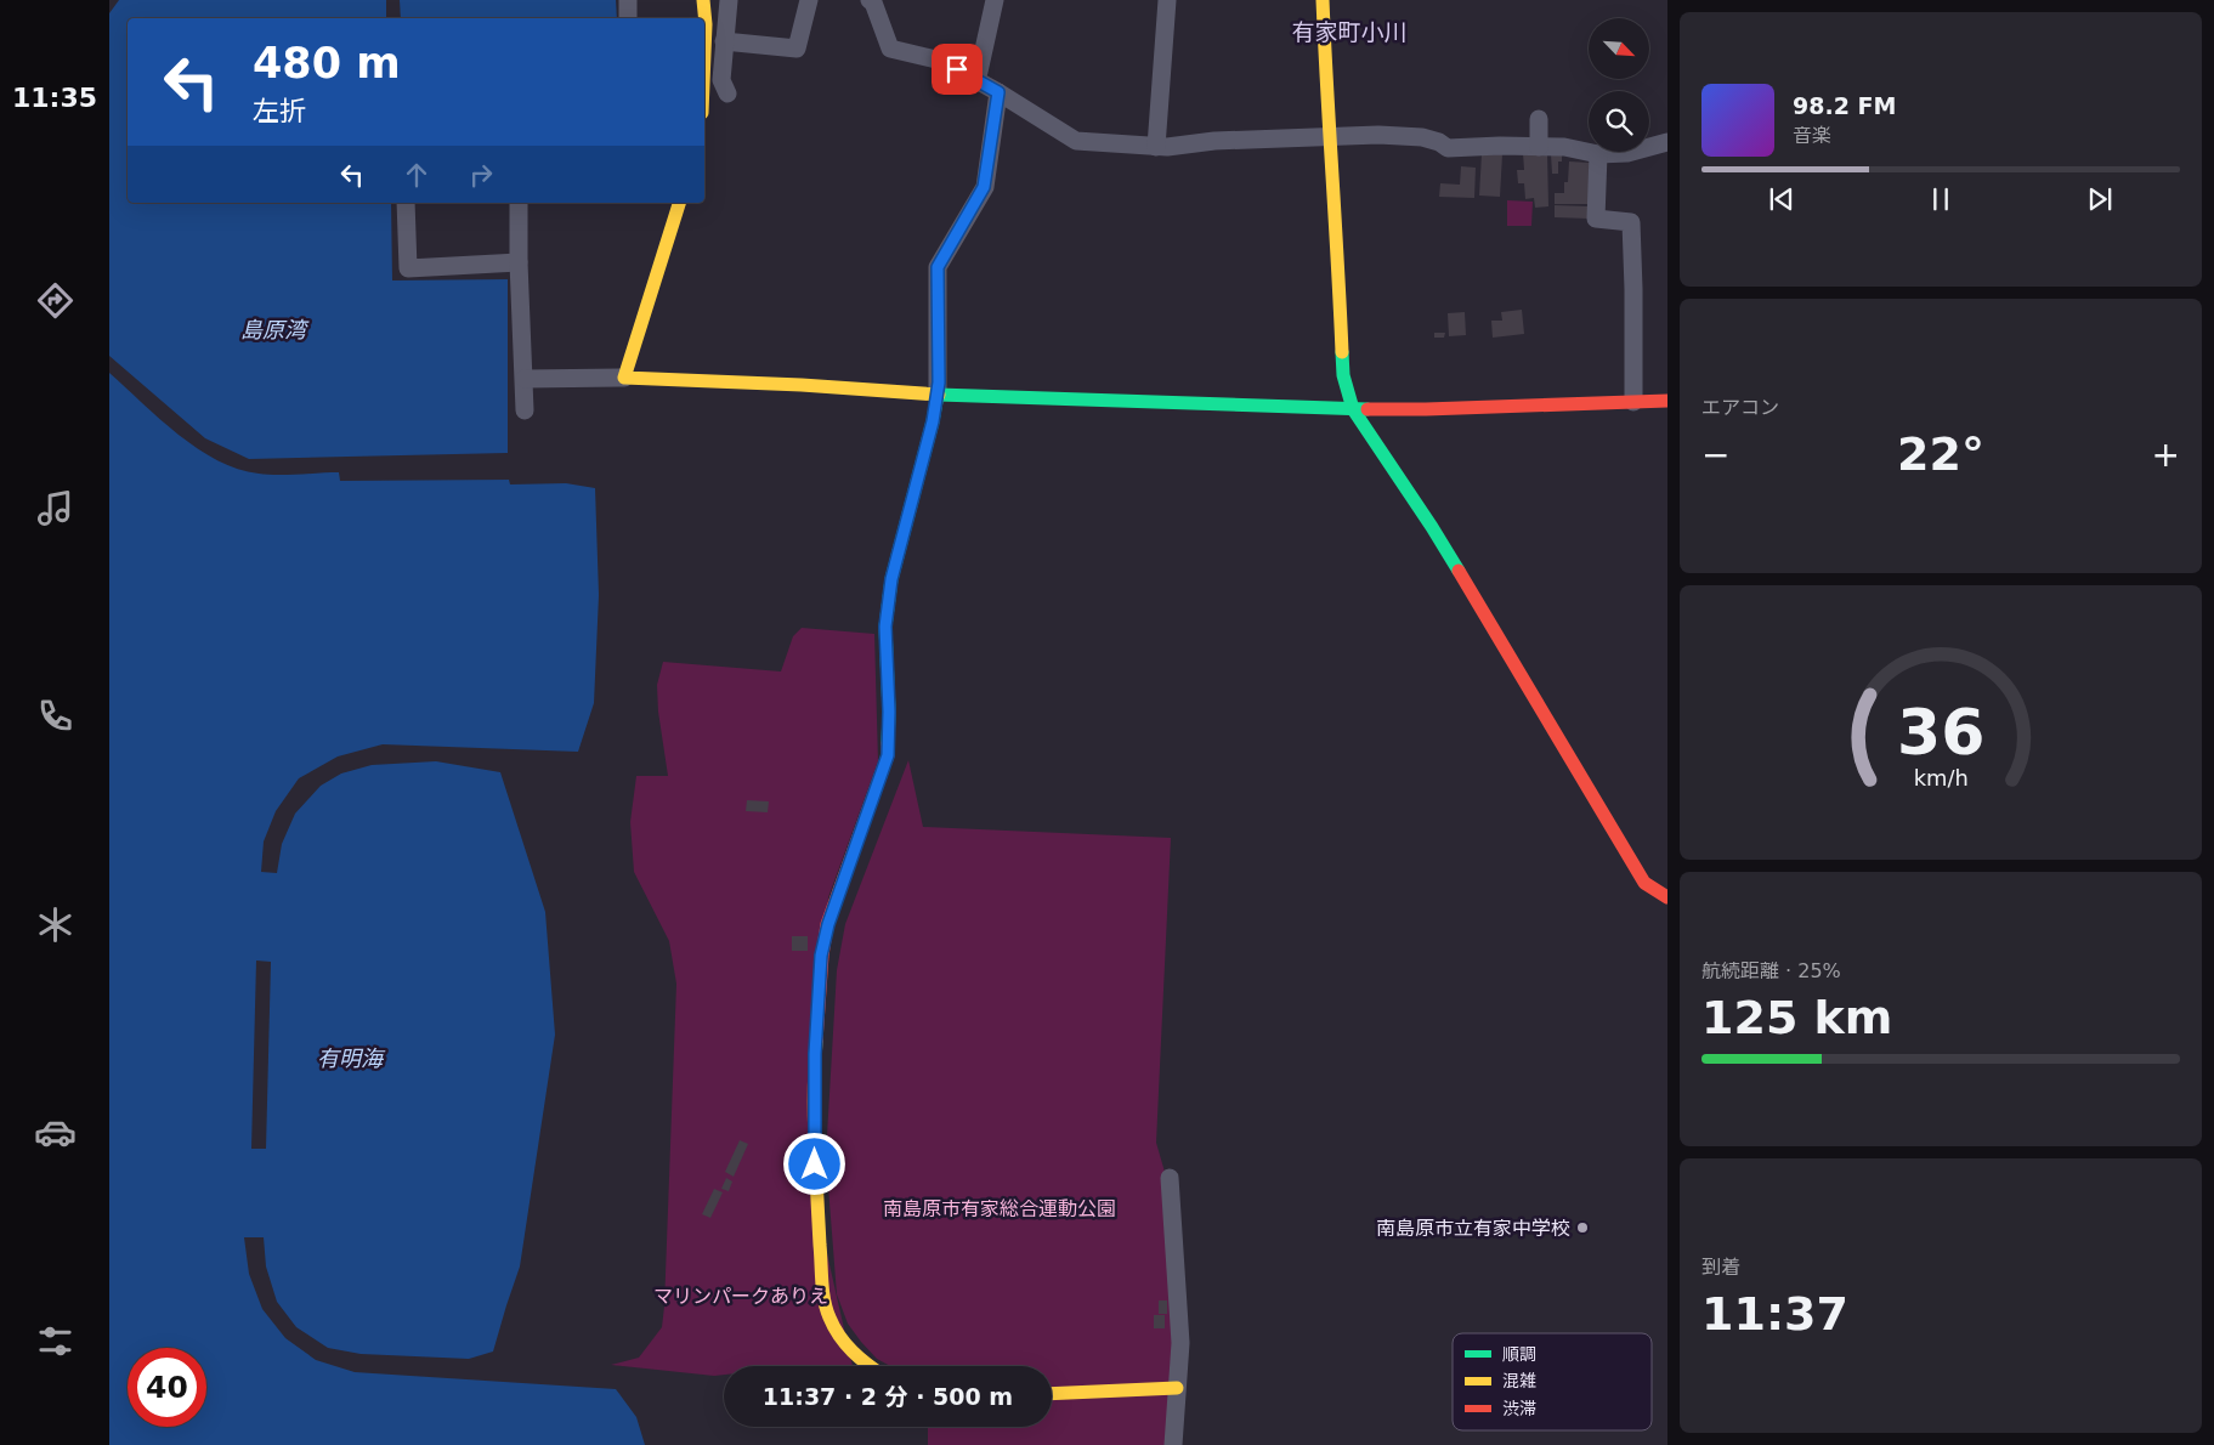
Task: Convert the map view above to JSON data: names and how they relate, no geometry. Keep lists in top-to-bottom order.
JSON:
{
  "districts": ["有家町小川"],
  "water": ["島原湾", "有明海"],
  "parks": ["南島原市有家総合運動公園", "マリンパークありえ"],
  "places": ["南島原市立有家中学校"],
  "legend": ["順調", "混雑", "渋滞"],
  "north": "bottom right",
  "page": {
    "tabs": "11:35",
    "turn": ["480 m", "左折"],
    "song": ["98.2 FM", "音楽"],
    "tile": [
      "エアコン",
      ["航続距離 · 25%", "125 km"],
      ["到着", "11:37"]
    ],
    "heat": ["−", "22°", "+"],
    "limit": "40",
    "trip": "11:37 · 2 分 · 500 m",
    "gauge": ["36", "km/h"]
  }
}
